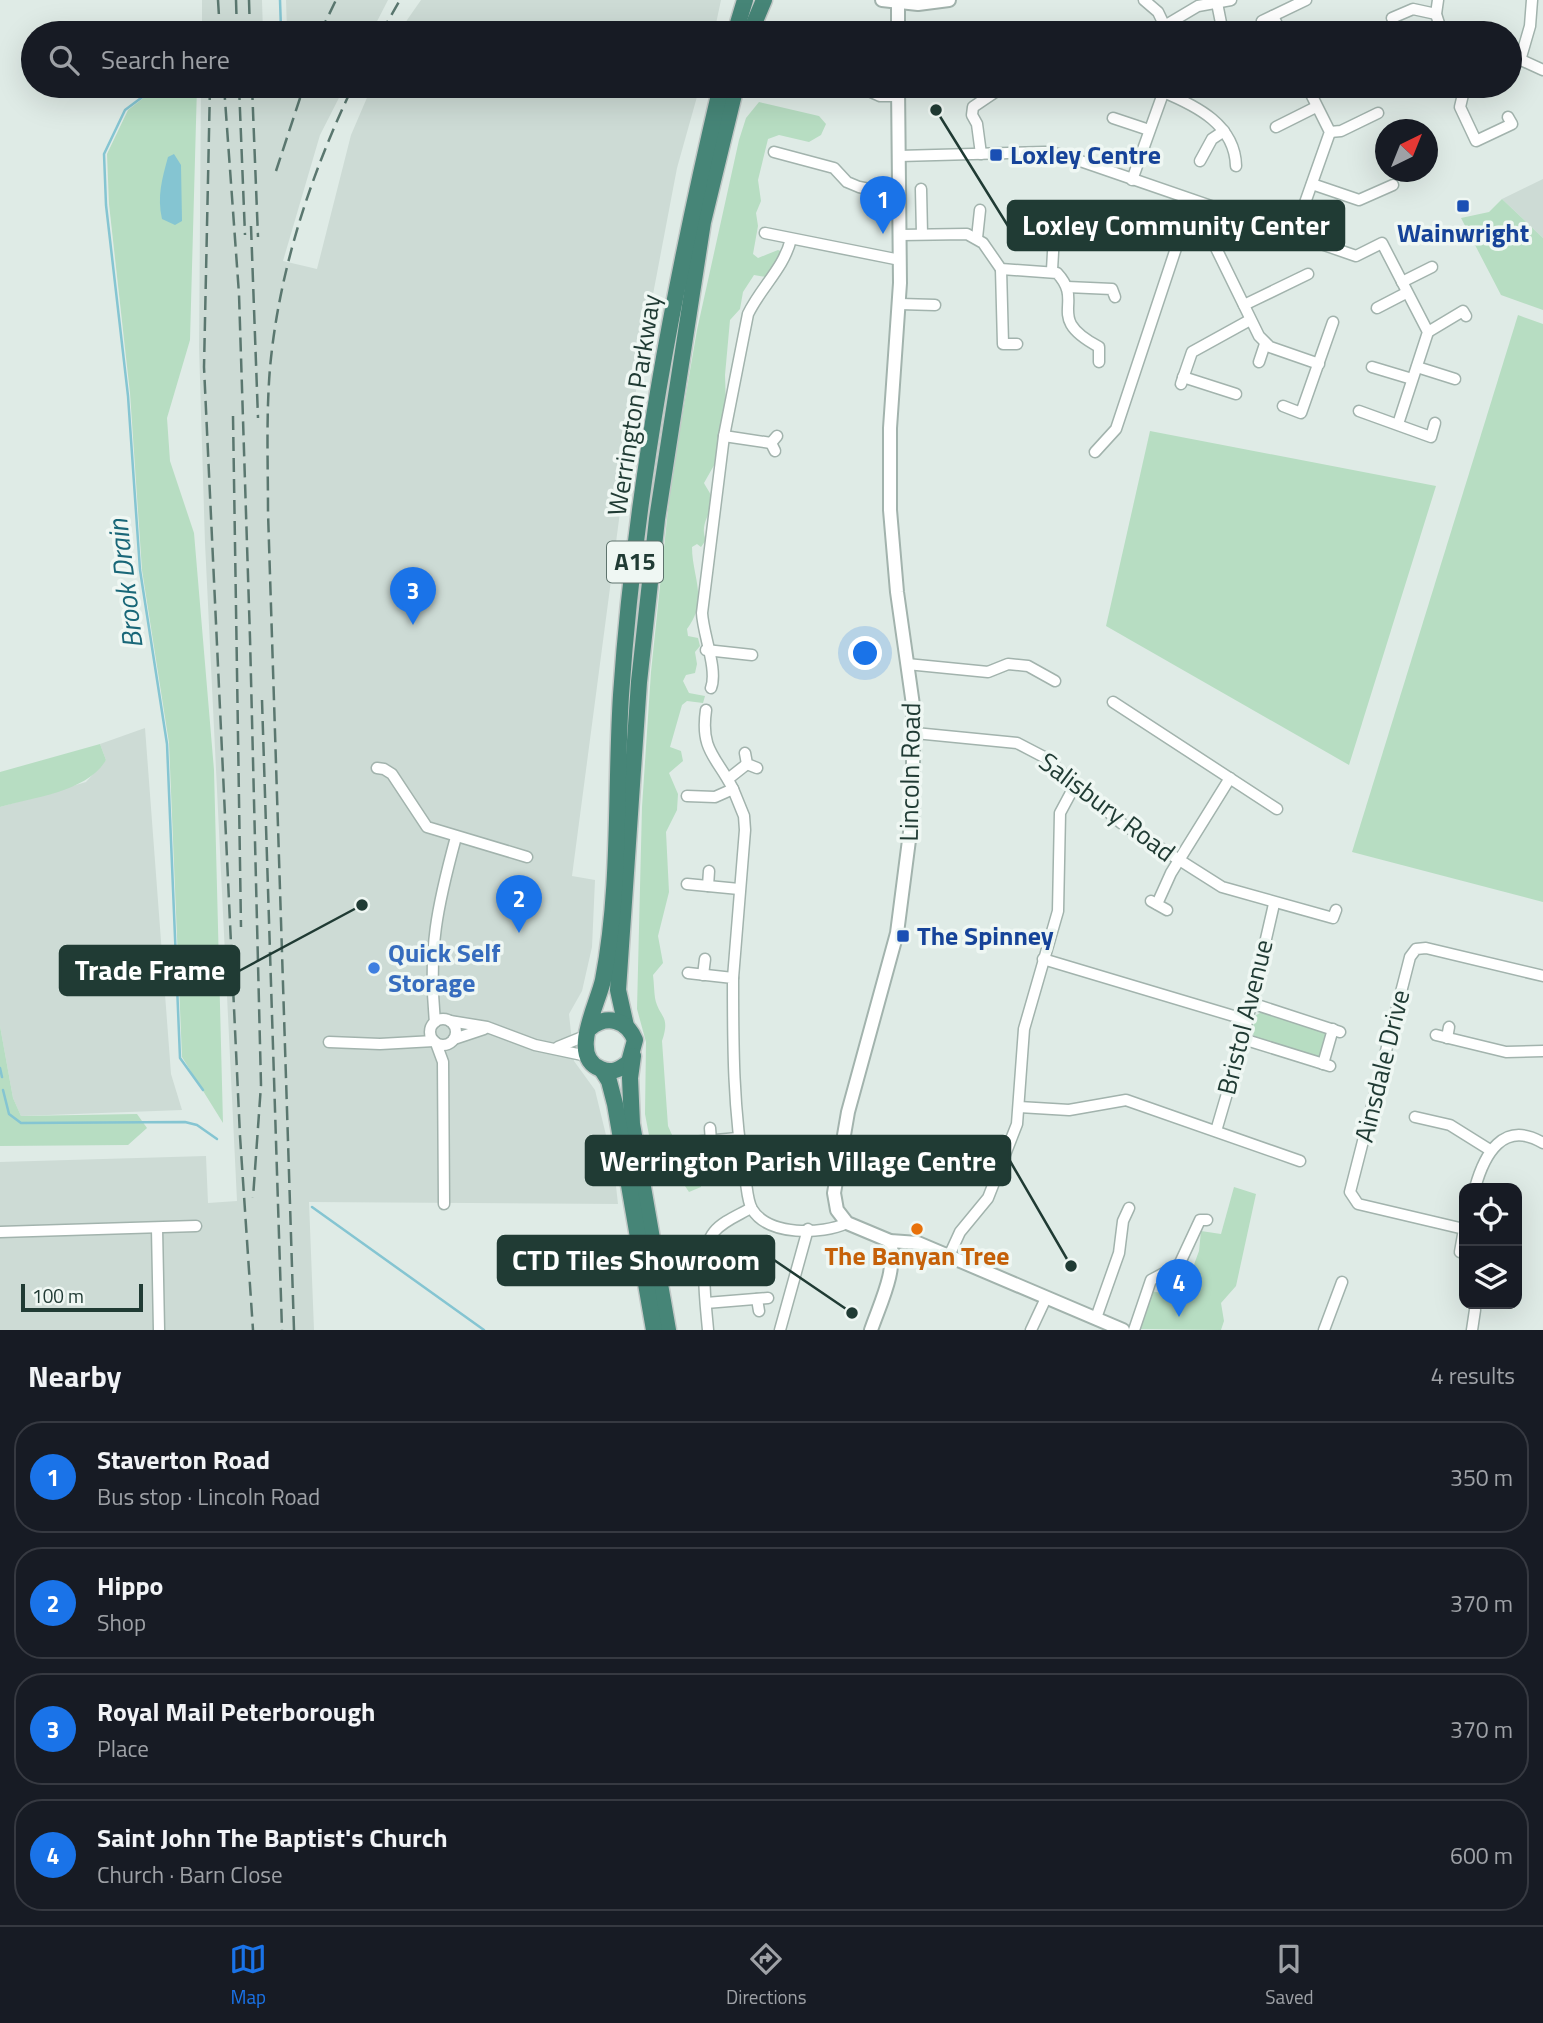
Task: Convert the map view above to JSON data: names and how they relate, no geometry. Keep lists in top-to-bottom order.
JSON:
{
  "streets": {
    "highway": ["Werrington Parkway", "A15"],
    "street": [
      "Lincoln Road",
      "Salisbury Road",
      "Bristol Avenue",
      "Ainsdale Drive"
    ]
  },
  "crossings": [
    ["Werrington Parkway", "A15"],
    ["Lincoln Road", "Salisbury Road"],
    ["Salisbury Road", "Bristol Avenue"]
  ],
  "water": ["Brook Drain"],
  "places": {
    "other": [
      "Loxley Community Center",
      "Trade Frame",
      "Quick Self Storage",
      "The Banyan Tree",
      "Werrington Parish Village Centre",
      "CTD Tiles Showroom"
    ],
    "transit": ["Loxley Centre", "Wainwright", "The Spinney"]
  },
  "scale_bar": "100 m",
  "north": "top right",
  "page": {
    "search": "Search here",
    "pins": [
      "1",
      "3",
      "2",
      "4"
    ],
    "scale": "100 m",
    "heading": ["Nearby", "4 results"],
    "list": [
      {
        "mark": "1",
        "name": "Staverton Road",
        "note": "Bus stop · Lincoln Road",
        "value": "350 m"
      },
      {
        "mark": "2",
        "name": "Hippo",
        "note": "Shop",
        "value": "370 m"
      },
      {
        "mark": "3",
        "name": "Royal Mail Peterborough",
        "note": "Place",
        "value": "370 m"
      },
      {
        "mark": "4",
        "name": "Saint John The Baptist's Church",
        "note": "Church · Barn Close",
        "value": "600 m"
      }
    ],
    "nav": ["Map", "Directions", "Saved"]
  }
}
